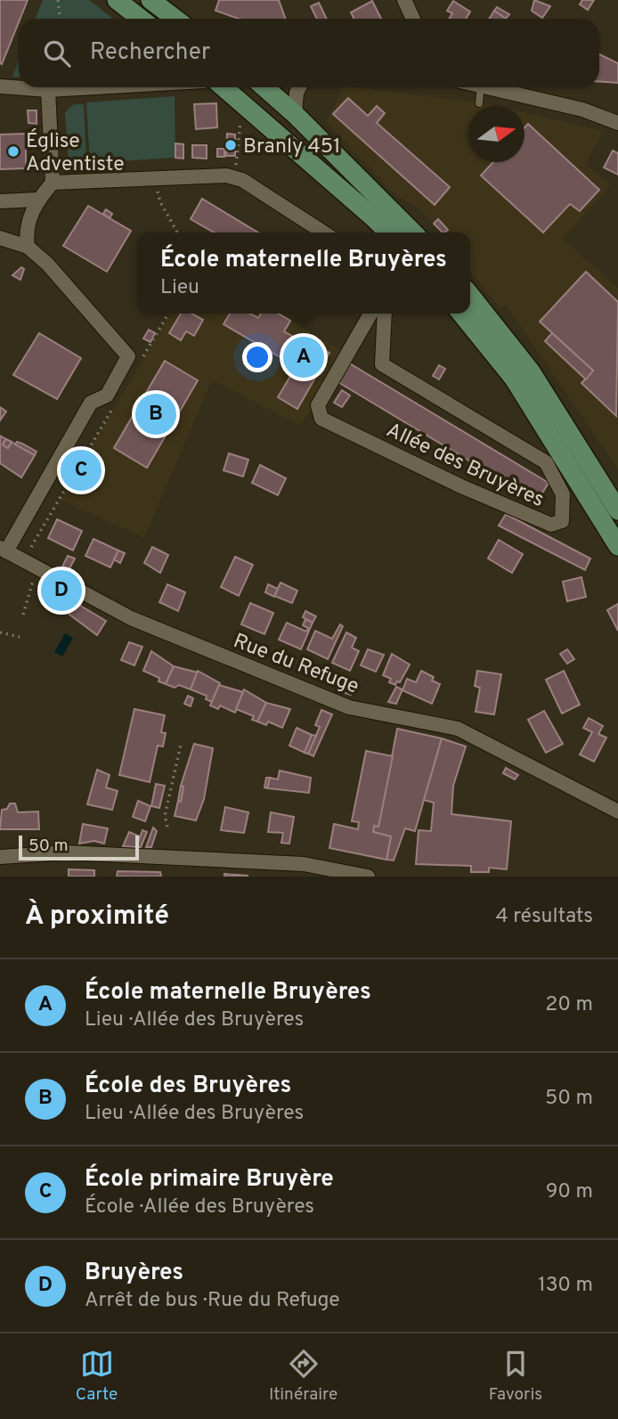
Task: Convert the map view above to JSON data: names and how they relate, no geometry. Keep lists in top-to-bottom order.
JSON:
{
  "streets": {
    "street": ["Allée des Bruyères", "Rue du Refuge"]
  },
  "places": ["Branly 451", "Église Adventiste"],
  "scale_bar": "50 m",
  "north": "right",
  "page": {
    "search": "Rechercher",
    "popup": ["École maternelle Bruyères", "Lieu"],
    "pins": [
      "A",
      "B",
      "C",
      "D"
    ],
    "scale": "50 m",
    "heading": ["À proximité", "4 résultats"],
    "list": [
      {
        "mark": "A",
        "name": "École maternelle Bruyères",
        "note": "Lieu · Allée des Bruyères",
        "value": "20 m"
      },
      {
        "mark": "B",
        "name": "École des Bruyères",
        "note": "Lieu · Allée des Bruyères",
        "value": "50 m"
      },
      {
        "mark": "C",
        "name": "École primaire Bruyère",
        "note": "École · Allée des Bruyères",
        "value": "90 m"
      },
      {
        "mark": "D",
        "name": "Bruyères",
        "note": "Arrêt de bus · Rue du Refuge",
        "value": "130 m"
      }
    ],
    "nav": ["Carte", "Itinéraire", "Favoris"]
  }
}
